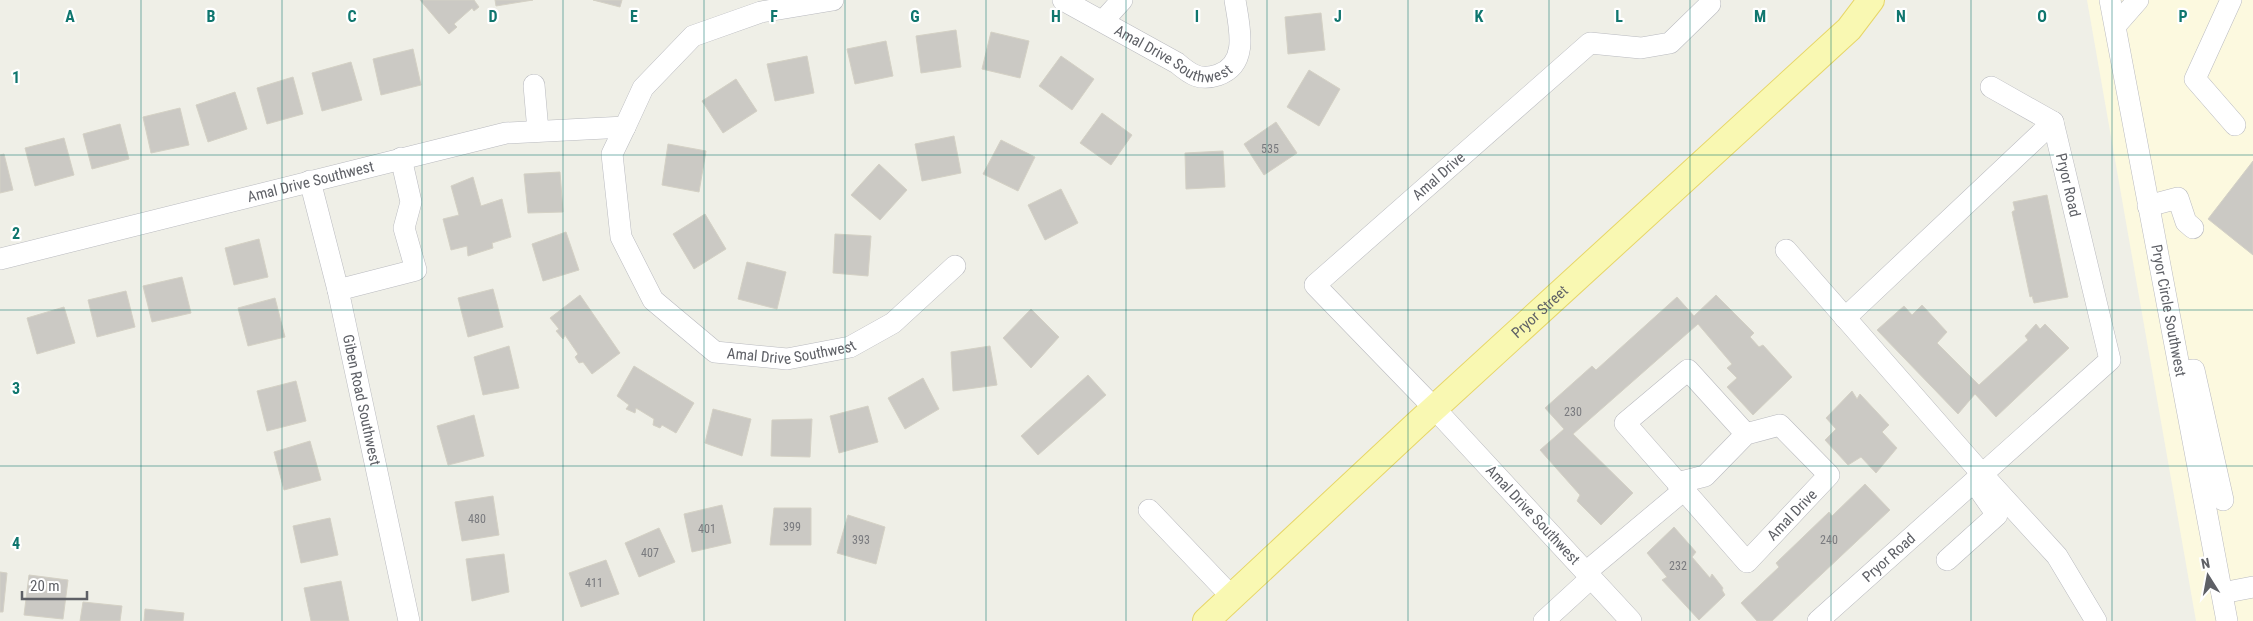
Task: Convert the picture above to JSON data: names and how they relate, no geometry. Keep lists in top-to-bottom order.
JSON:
{
  "streets": {
    "main road": ["Pryor Street"],
    "street": [
      "Amal Drive Southwest",
      "Amal Drive",
      "Pryor Road",
      "Pryor Circle Southwest",
      "Giben Road Southwest"
    ]
  },
  "crossings": [
    ["Amal Drive Southwest", "Amal Drive"],
    ["Amal Drive Southwest", "Pryor Street"],
    ["Amal Drive Southwest", "Giben Road Southwest"],
    ["Amal Drive", "Pryor Street"]
  ],
  "house_numbers": [
    "535",
    "230",
    "480",
    "399",
    "401",
    "393",
    "240",
    "407",
    "232",
    "411"
  ],
  "scale_bar": "20 m",
  "north": "top",
  "grid": {
    "columns": [
      "A",
      "B",
      "C",
      "D",
      "E",
      "F",
      "G",
      "H",
      "I",
      "J",
      "K",
      "L",
      "M",
      "N",
      "O",
      "P"
    ],
    "rows": [
      "1",
      "2",
      "3",
      "4"
    ]
  }
}
